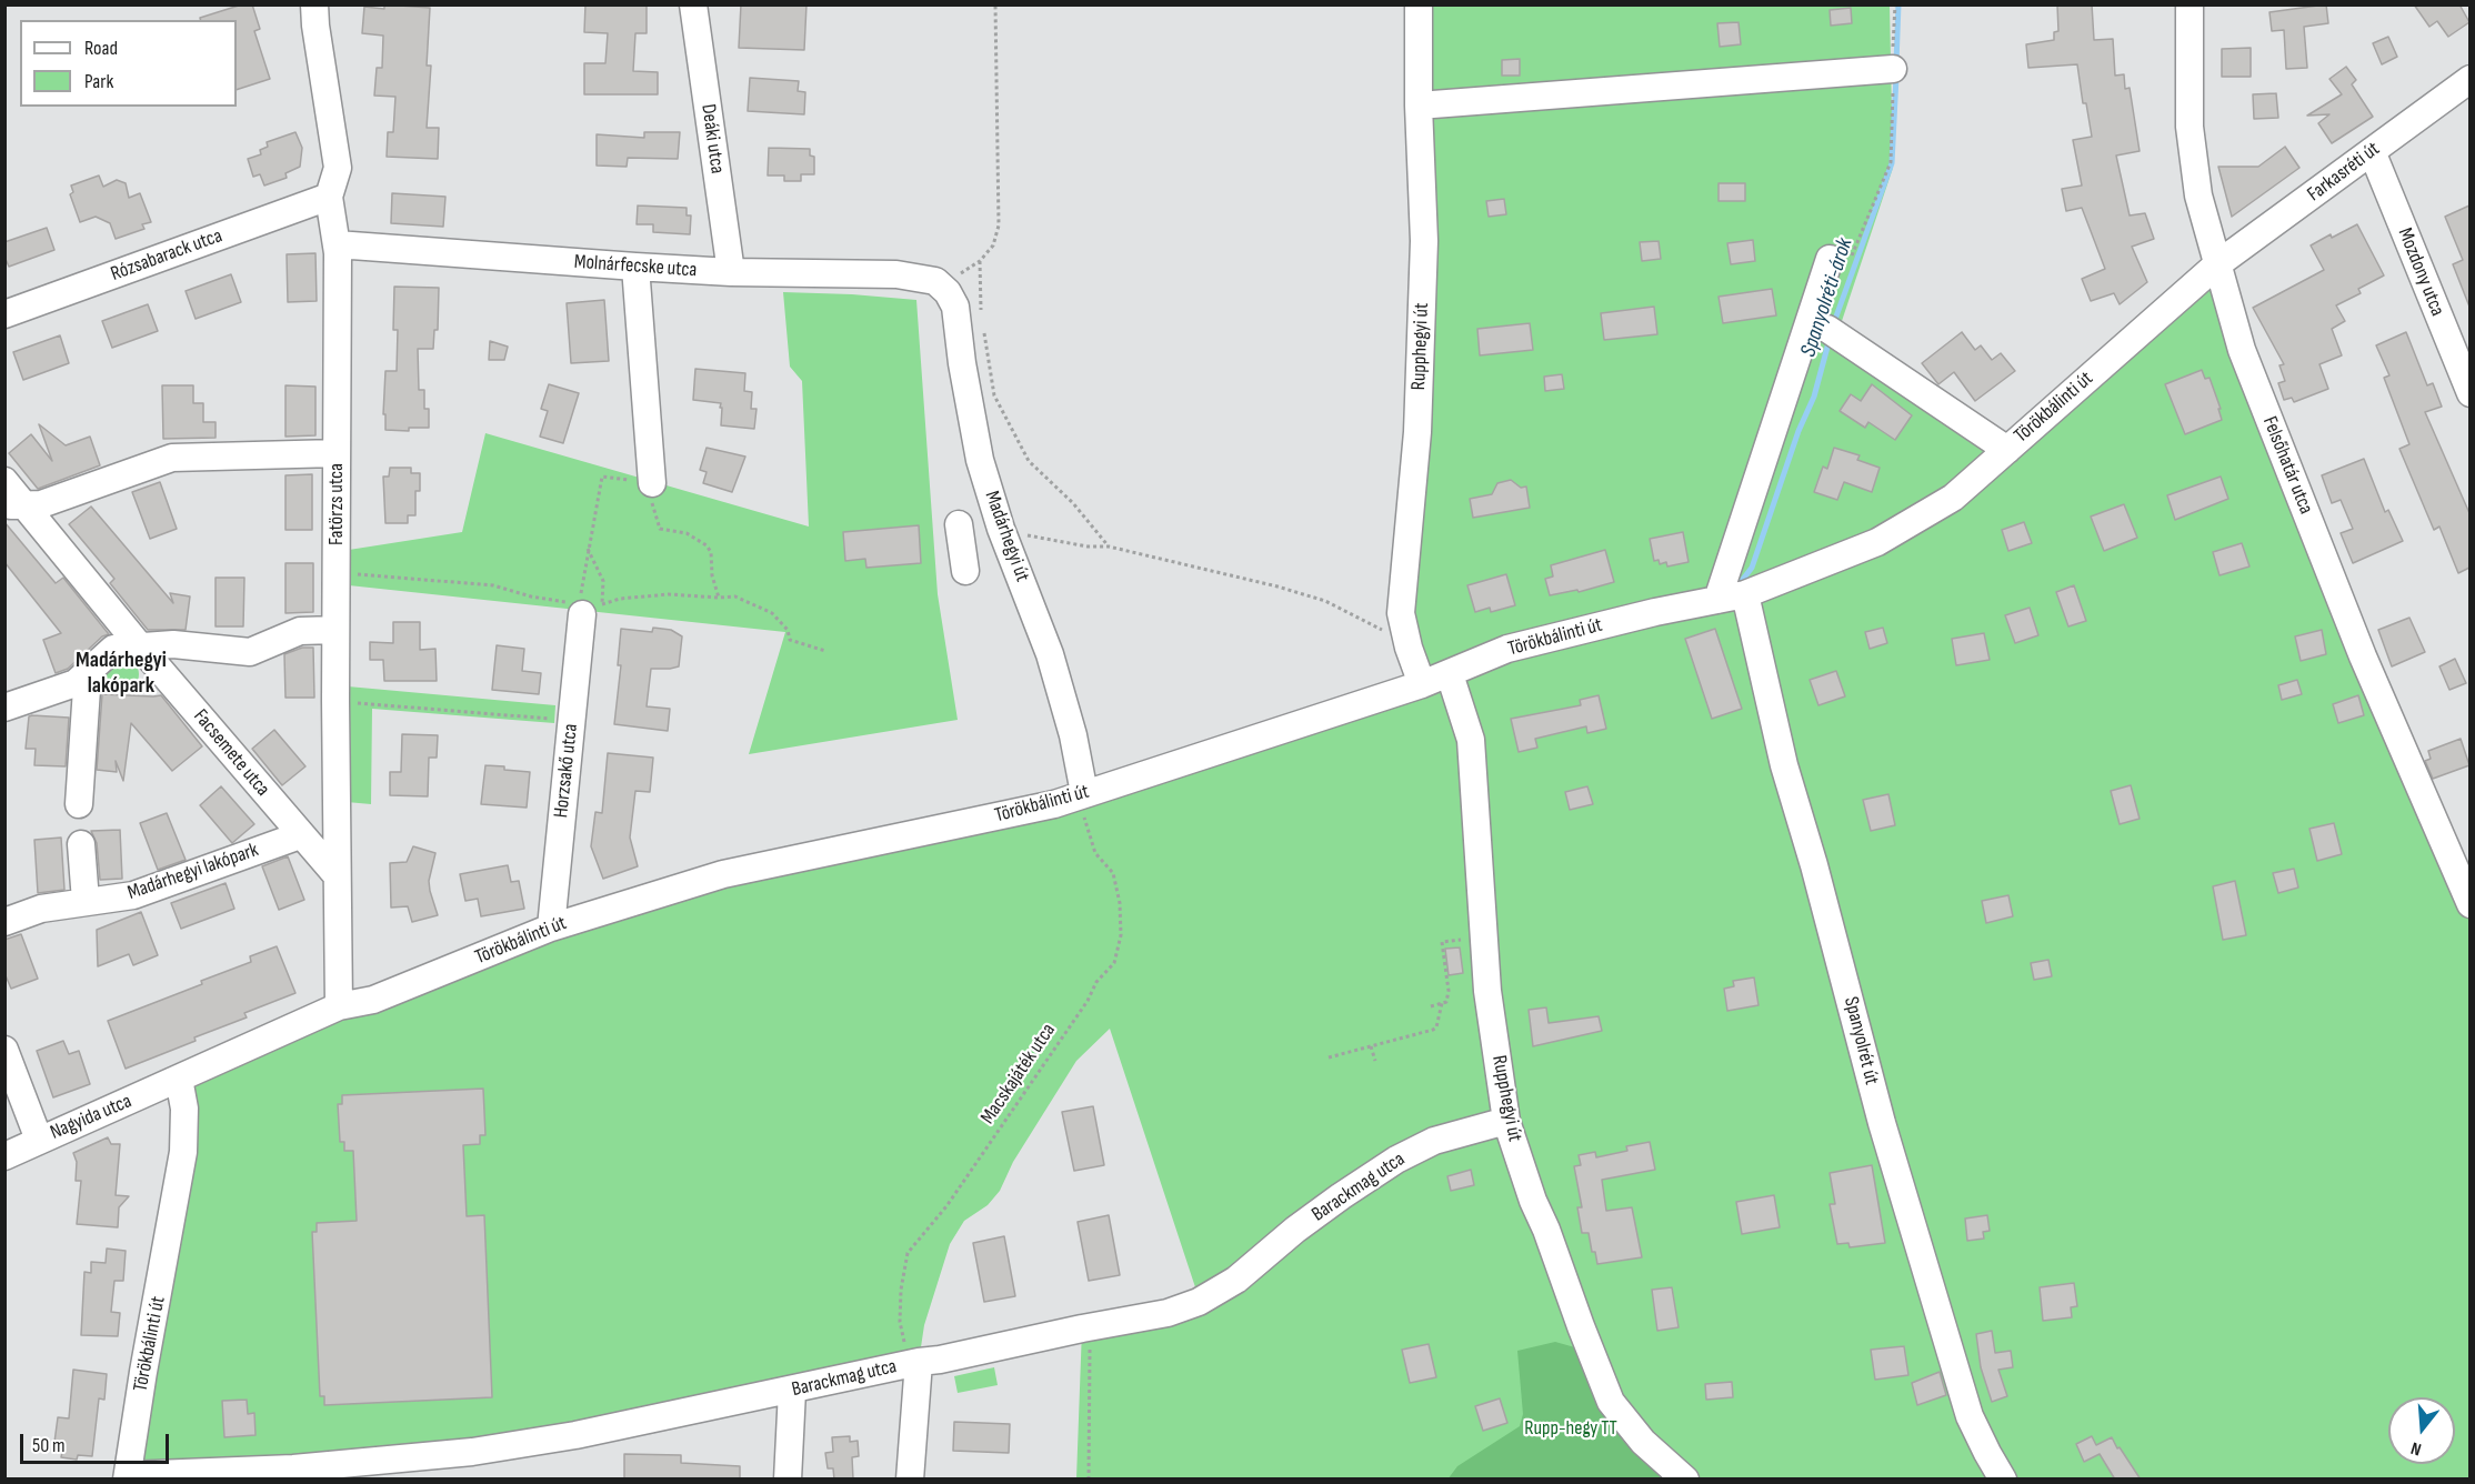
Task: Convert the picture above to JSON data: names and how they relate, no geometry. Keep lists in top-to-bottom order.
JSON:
{
  "streets": {
    "street": [
      "Deáki utca",
      "Farkasréti út",
      "Rózsabarack utca",
      "Molnárfecske utca",
      "Mozdony utca",
      "Rupphegyi út",
      "Törökbálinti út",
      "Felsőhatár utca",
      "Fatörzs utca",
      "Madárhegyi út",
      "Facsemete utca",
      "Horzsakő utca",
      "Madárhegyi lakópark",
      "Spanyolrét út",
      "Nagyida utca",
      "Barackmag utca"
    ],
    "path": ["Macskajáték utca"]
  },
  "crossings": [
    ["Deáki utca", "Molnárfecske utca"],
    ["Farkasréti út", "Mozdony utca"],
    ["Farkasréti út", "Törökbálinti út"],
    ["Farkasréti út", "Felsőhatár utca"],
    ["Rózsabarack utca", "Fatörzs utca"],
    ["Molnárfecske utca", "Fatörzs utca"],
    ["Molnárfecske utca", "Madárhegyi út"],
    ["Rupphegyi út", "Törökbálinti út"],
    ["Rupphegyi út", "Barackmag utca"],
    ["Törökbálinti út", "Felsőhatár utca"],
    ["Törökbálinti út", "Fatörzs utca"],
    ["Törökbálinti út", "Madárhegyi út"],
    ["Törökbálinti út", "Horzsakő utca"],
    ["Törökbálinti út", "Spanyolrét út"],
    ["Törökbálinti út", "Macskajáték utca"],
    ["Törökbálinti út", "Nagyida utca"],
    ["Törökbálinti út", "Barackmag utca"],
    ["Fatörzs utca", "Facsemete utca"],
    ["Madárhegyi út", "Macskajáték utca"],
    ["Facsemete utca", "Madárhegyi lakópark"],
    ["Macskajáték utca", "Barackmag utca"]
  ],
  "districts": ["Madárhegyi lakópark"],
  "water": ["Spanyolréti-árok"],
  "parks": ["Rupp-hegy TT"],
  "legend": ["Road", "Park"],
  "scale_bar": "50 m",
  "north": "bottom"
}
